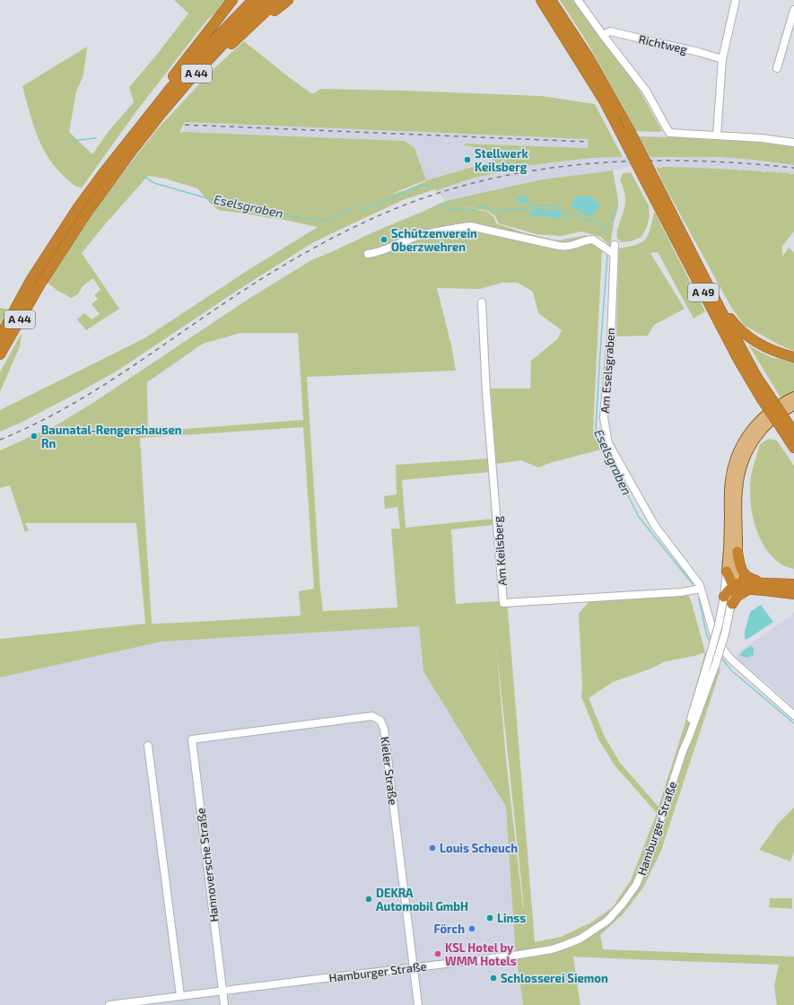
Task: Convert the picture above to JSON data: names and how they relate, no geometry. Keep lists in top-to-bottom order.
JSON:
{
  "streets": {
    "highway": ["A 44", "A 49"],
    "street": [
      "Richtweg",
      "Am Eselsgraben",
      "Am Keilsberg",
      "Kieler Straße",
      "Hamburger Straße",
      "Hannoversche Straße"
    ]
  },
  "crossings": [
    ["Am Eselsgraben", "Am Keilsberg"],
    ["Kieler Straße", "Hamburger Straße"],
    ["Kieler Straße", "Hannoversche Straße"],
    ["Hamburger Straße", "Hannoversche Straße"]
  ],
  "water": ["Eselsgraben"],
  "places": [
    "Stellwerk Keilsberg",
    "Schützenverein Oberzwehren",
    "Baunatal-Rengershausen Rn",
    "Louis Scheuch",
    "DEKRA Automobil GmbH",
    "Linss",
    "Förch",
    "KSL Hotel by WMM Hotels",
    "Schlosserei Siemon"
  ]
}
